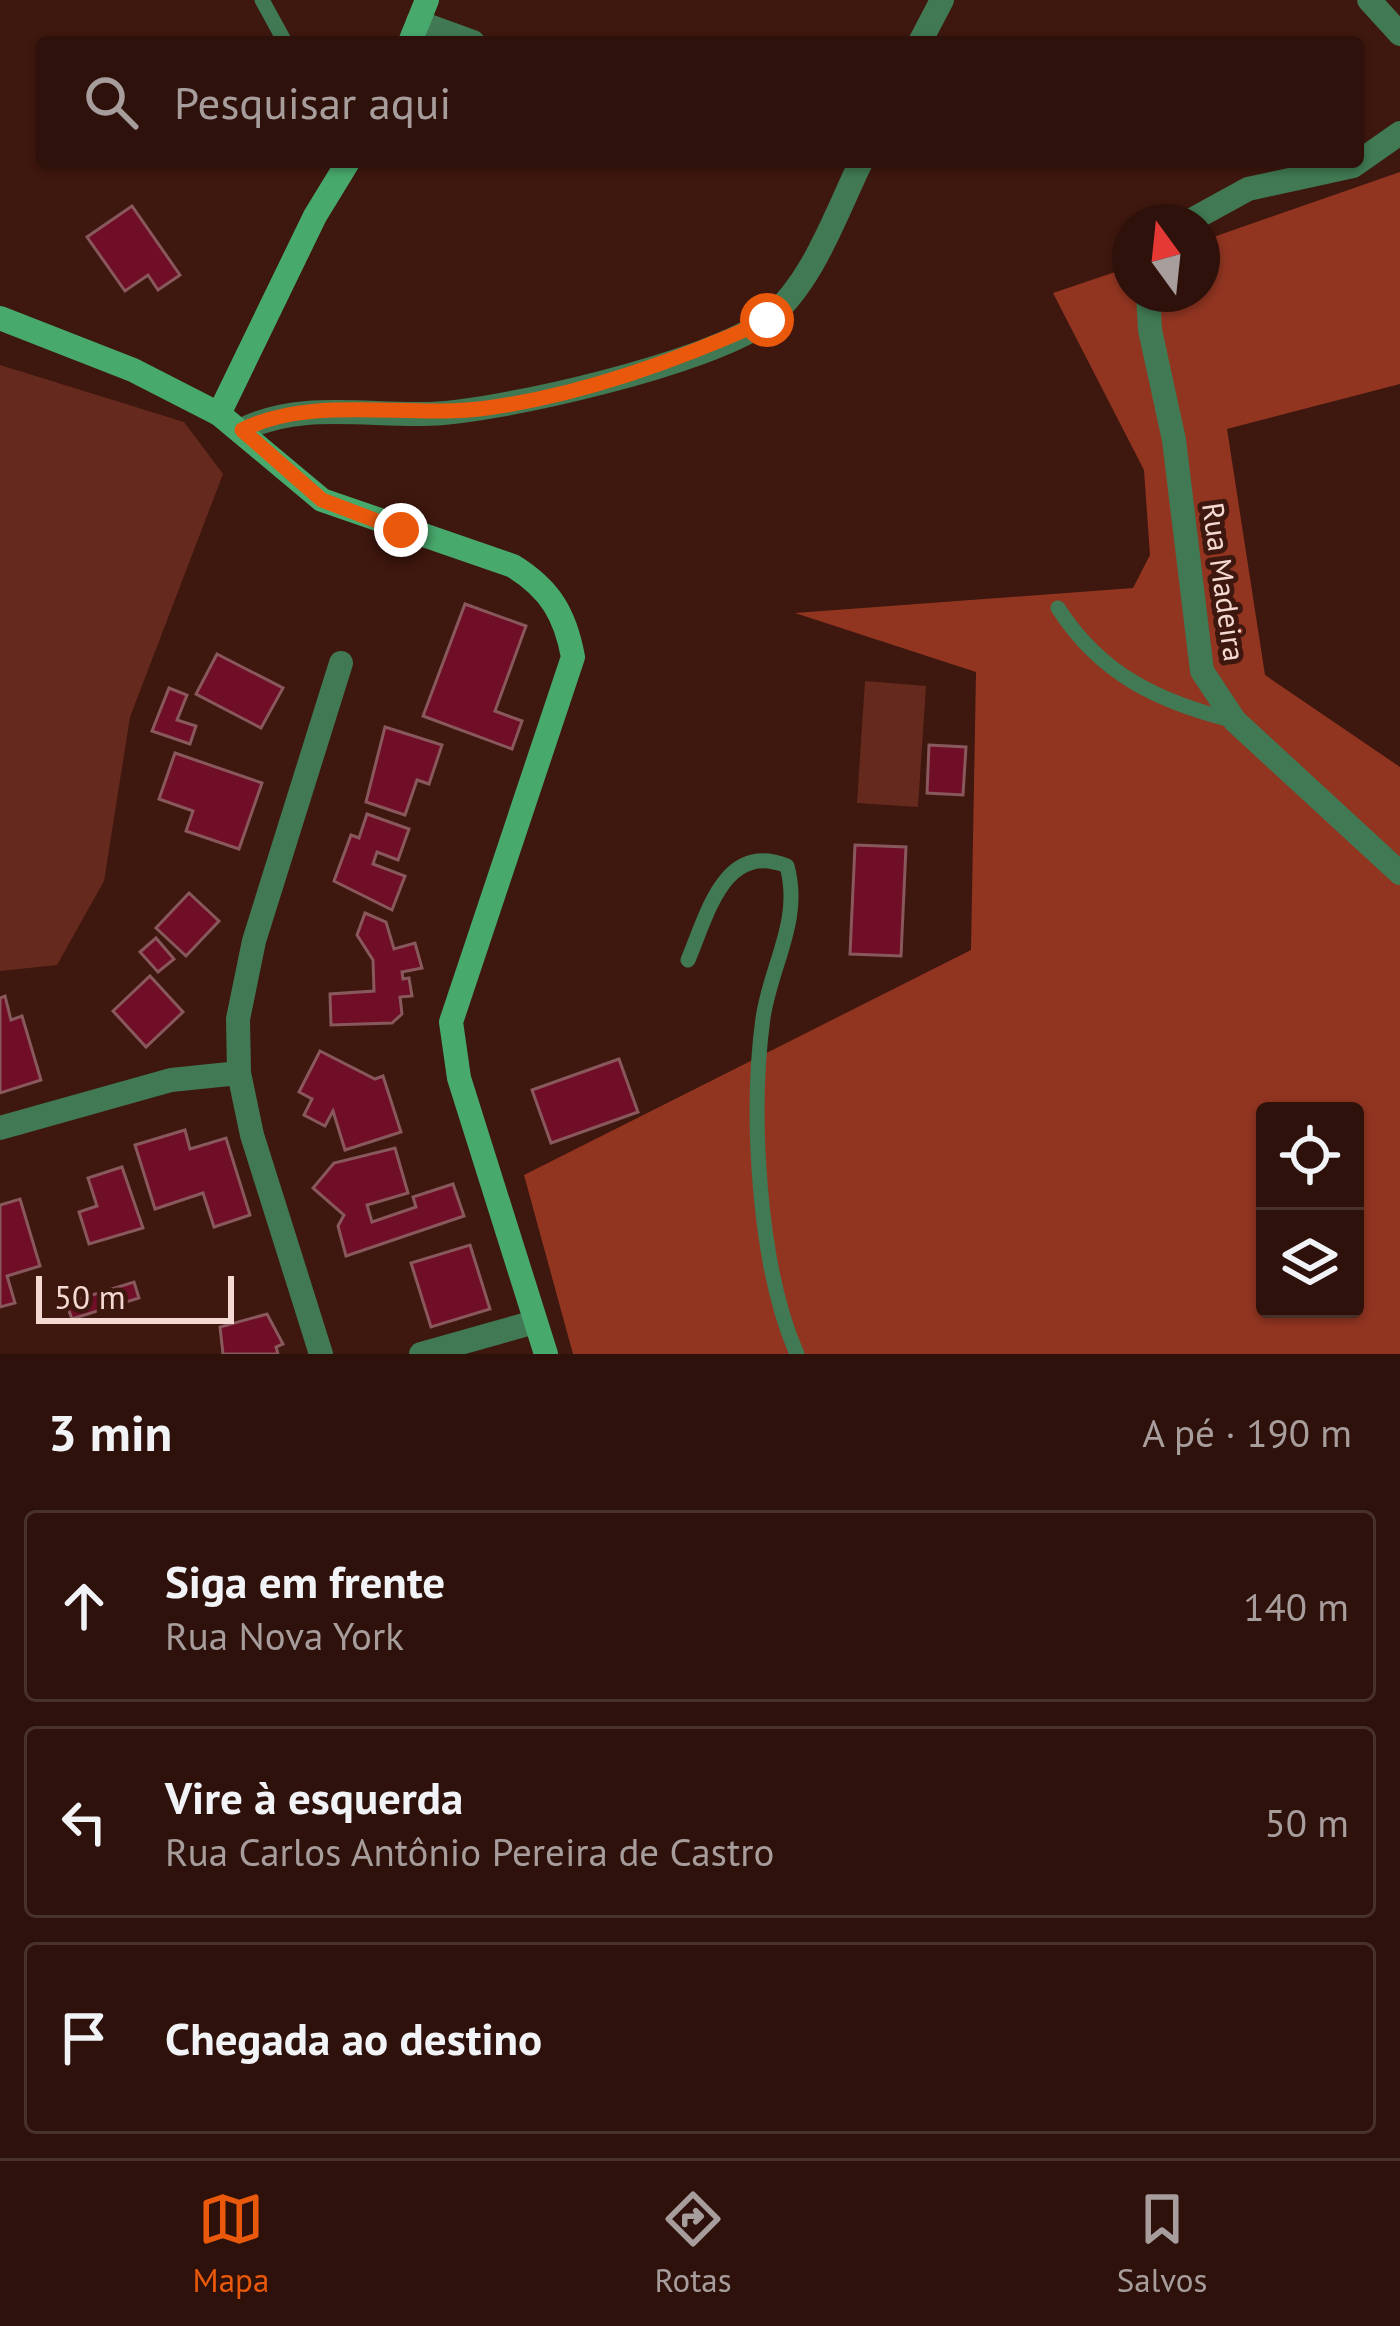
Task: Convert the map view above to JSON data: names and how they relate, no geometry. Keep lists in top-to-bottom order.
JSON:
{
  "streets": {
    "street": ["Rua Madeira"]
  },
  "scale_bar": "50 m",
  "north": "top",
  "page": {
    "search": "Pesquisar aqui",
    "scale": "50 m",
    "heading": ["3 min", "A pé · 190 m"],
    "list": [
      ["Siga em frente", "Rua Nova York", "140 m"],
      ["Vire à esquerda", "Rua Carlos Antônio Pereira de Castro", "50 m"],
      "Chegada ao destino"
    ],
    "nav": ["Mapa", "Rotas", "Salvos"]
  }
}
